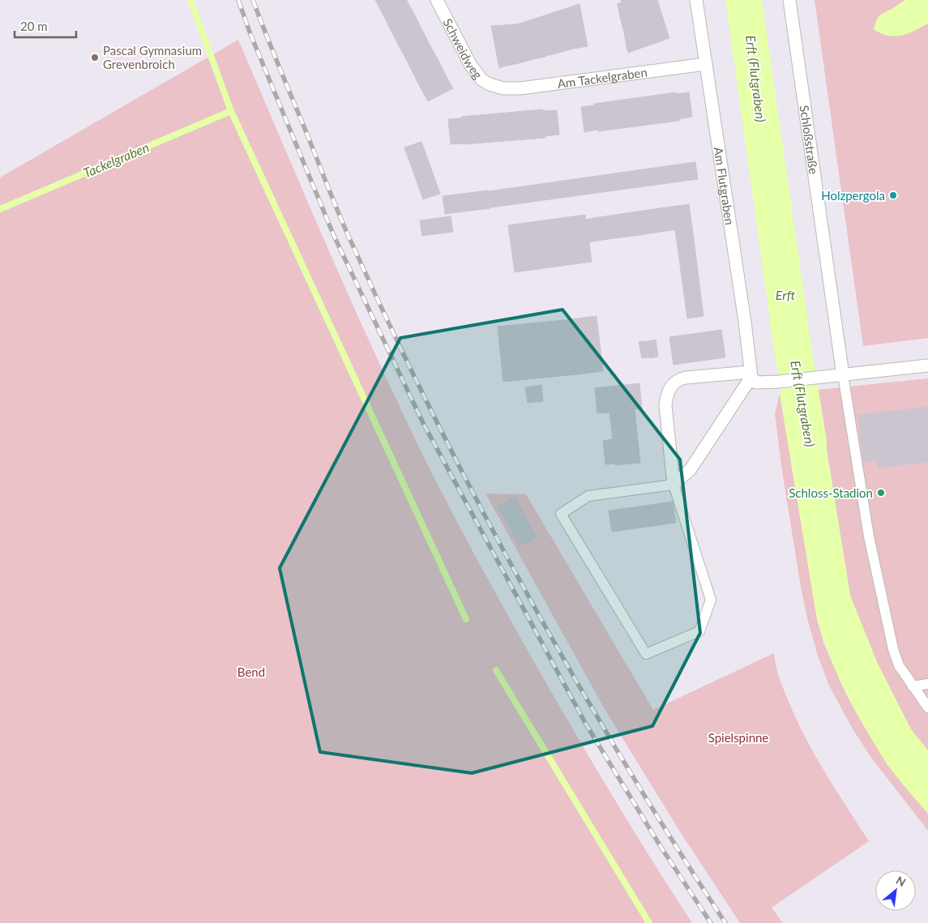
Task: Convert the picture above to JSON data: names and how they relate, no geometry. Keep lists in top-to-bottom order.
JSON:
{
  "streets": {
    "street": [
      "Schweidweg",
      "Am Tackelgraben",
      "Schloßstraße",
      "Am Flutgraben"
    ]
  },
  "crossings": [
    ["Schweidweg", "Am Tackelgraben"],
    ["Am Tackelgraben", "Am Flutgraben"]
  ],
  "water": ["Erft (Flutgraben)", "Tackelgraben", "Erft"],
  "parks": ["Bend", "Spielspinne"],
  "places": ["Pascal Gymnasium Grevenbroich", "Holzpergola", "Schloss-Stadion"],
  "scale_bar": "20 m",
  "north": "top right"
}
